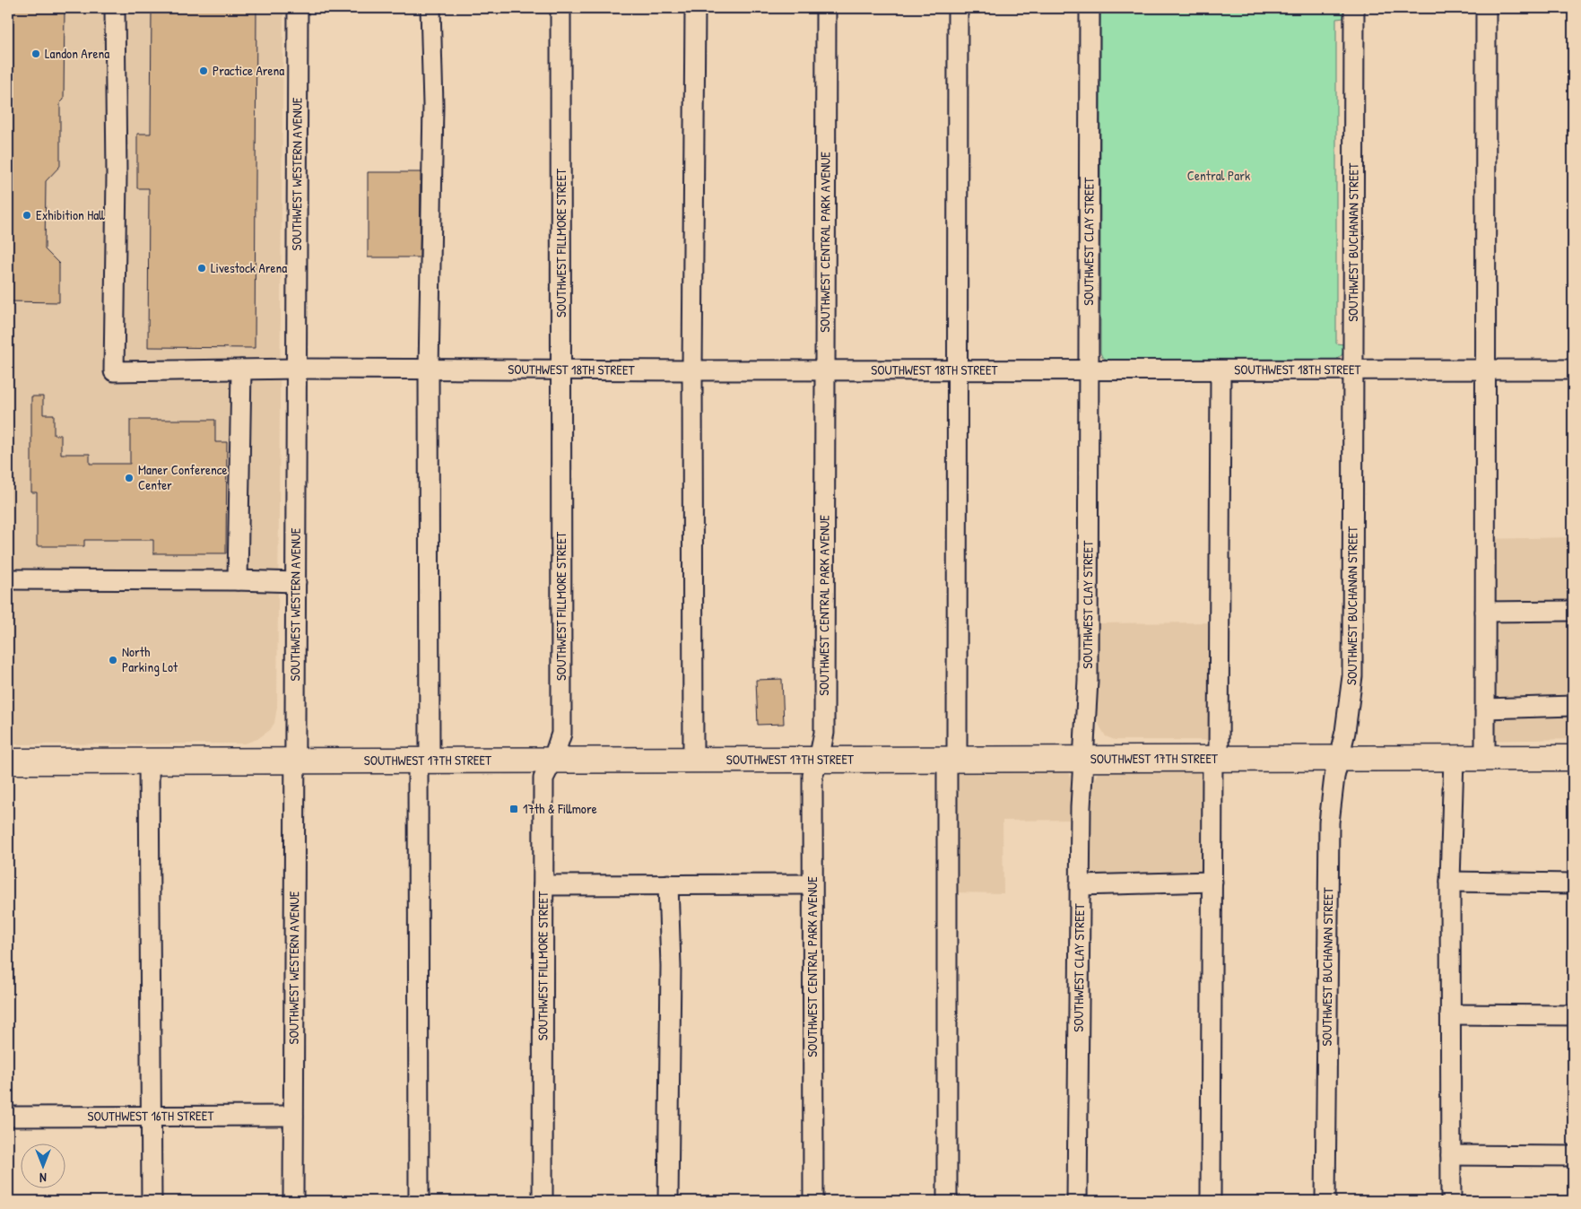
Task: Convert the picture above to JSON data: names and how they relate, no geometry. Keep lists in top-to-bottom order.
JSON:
{
  "streets": {
    "main road": ["SOUTHWEST 17TH STREET"],
    "street": [
      "SOUTHWEST WESTERN AVENUE",
      "SOUTHWEST CLAY STREET",
      "SOUTHWEST CENTRAL PARK AVENUE",
      "SOUTHWEST BUCHANAN STREET",
      "SOUTHWEST FILLMORE STREET",
      "SOUTHWEST 18TH STREET",
      "SOUTHWEST 16TH STREET"
    ]
  },
  "crossings": [
    ["SOUTHWEST WESTERN AVENUE", "SOUTHWEST 18TH STREET"],
    ["SOUTHWEST WESTERN AVENUE", "SOUTHWEST 17TH STREET"],
    ["SOUTHWEST WESTERN AVENUE", "SOUTHWEST 16TH STREET"],
    ["SOUTHWEST CLAY STREET", "SOUTHWEST 18TH STREET"],
    ["SOUTHWEST CLAY STREET", "SOUTHWEST 17TH STREET"],
    ["SOUTHWEST CENTRAL PARK AVENUE", "SOUTHWEST 18TH STREET"],
    ["SOUTHWEST CENTRAL PARK AVENUE", "SOUTHWEST 17TH STREET"],
    ["SOUTHWEST BUCHANAN STREET", "SOUTHWEST 18TH STREET"],
    ["SOUTHWEST BUCHANAN STREET", "SOUTHWEST 17TH STREET"],
    ["SOUTHWEST FILLMORE STREET", "SOUTHWEST 18TH STREET"],
    ["SOUTHWEST FILLMORE STREET", "SOUTHWEST 17TH STREET"]
  ],
  "parks": ["Central Park"],
  "places": {
    "other": [
      "Landon Arena",
      "Practice Arena",
      "Exhibition Hall",
      "Livestock Arena",
      "Maner Conference Center",
      "North Parking Lot"
    ],
    "transit": ["17th & Fillmore"]
  },
  "north": "bottom"
}
